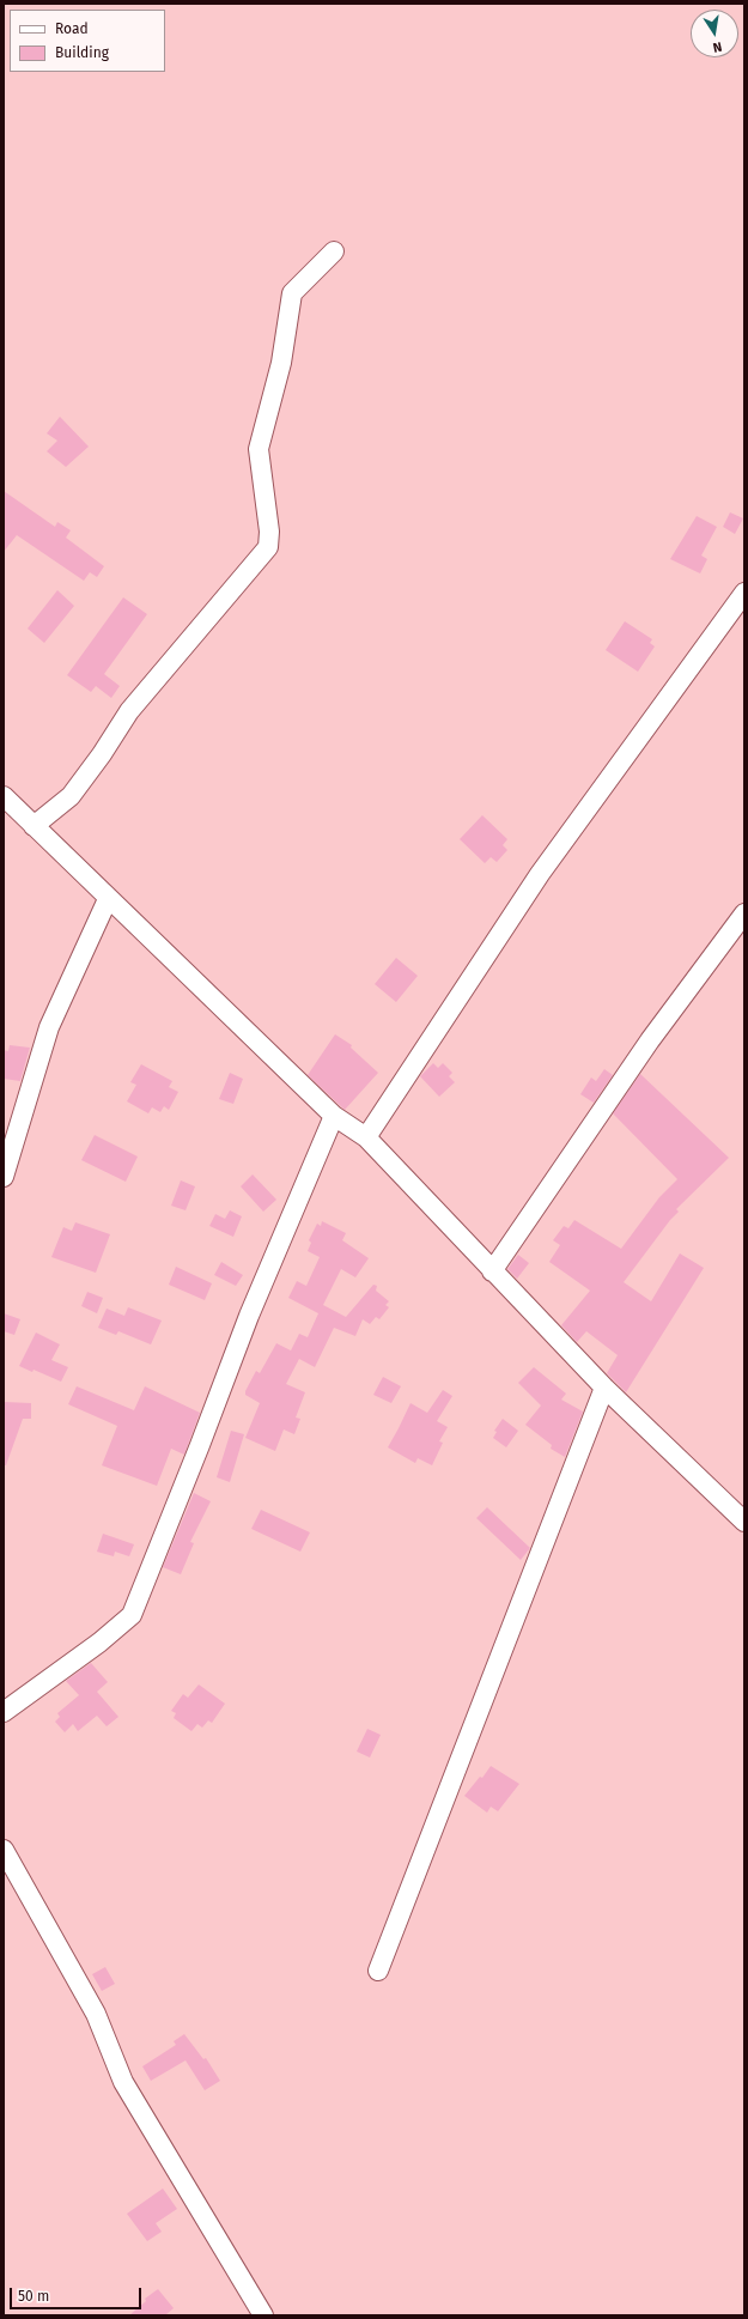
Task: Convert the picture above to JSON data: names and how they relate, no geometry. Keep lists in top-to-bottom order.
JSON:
{
  "legend": ["Road", "Building"],
  "scale_bar": "50 m",
  "north": "bottom"
}
